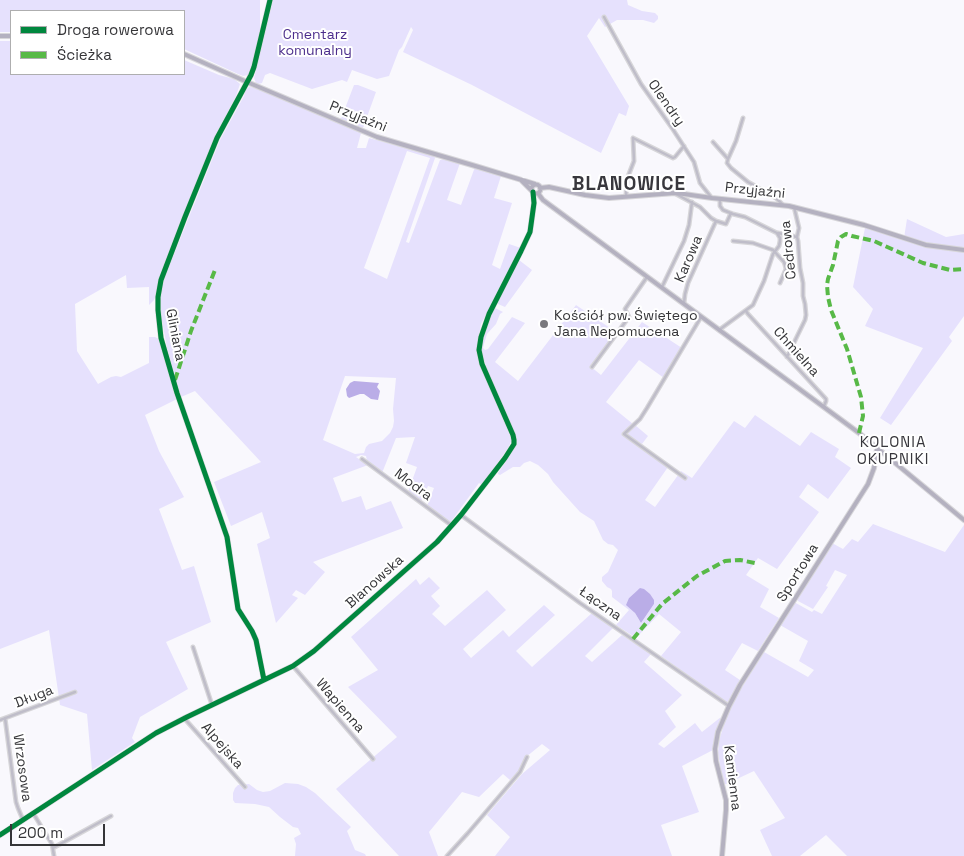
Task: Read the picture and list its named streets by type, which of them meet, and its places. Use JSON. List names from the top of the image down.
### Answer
{
  "streets": {
    "street": [
      "Olendry",
      "Przyjaźni",
      "Cedrowa",
      "Karowa",
      "Gliniana",
      "Chmielna",
      "Modra",
      "Sportowa",
      "Blanowska",
      "Łączna",
      "Długa",
      "Wapienna",
      "Alpejska",
      "Wrzosowa",
      "Kamienna"
    ]
  },
  "crossings": [
    ["Olendry", "Przyjaźni"],
    ["Przyjaźni", "Cedrowa"],
    ["Przyjaźni", "Gliniana"],
    ["Przyjaźni", "Blanowska"],
    ["Cedrowa", "Chmielna"],
    ["Gliniana", "Blanowska"],
    ["Modra", "Blanowska"],
    ["Sportowa", "Łączna"],
    ["Sportowa", "Kamienna"],
    ["Blanowska", "Łączna"],
    ["Blanowska", "Wapienna"],
    ["Blanowska", "Alpejska"],
    ["Blanowska", "Wrzosowa"],
    ["Łączna", "Kamienna"],
    ["Długa", "Wrzosowa"]
  ],
  "districts": ["BLANOWICE", "KOLONIA OKUPNIKI"],
  "parks": ["Cmentarz komunalny"],
  "places": ["Kościół pw. Świętego Jana Nepomucena"],
  "legend": ["Droga rowerowa", "Ścieżka"],
  "scale_bar": "200 m"
}
